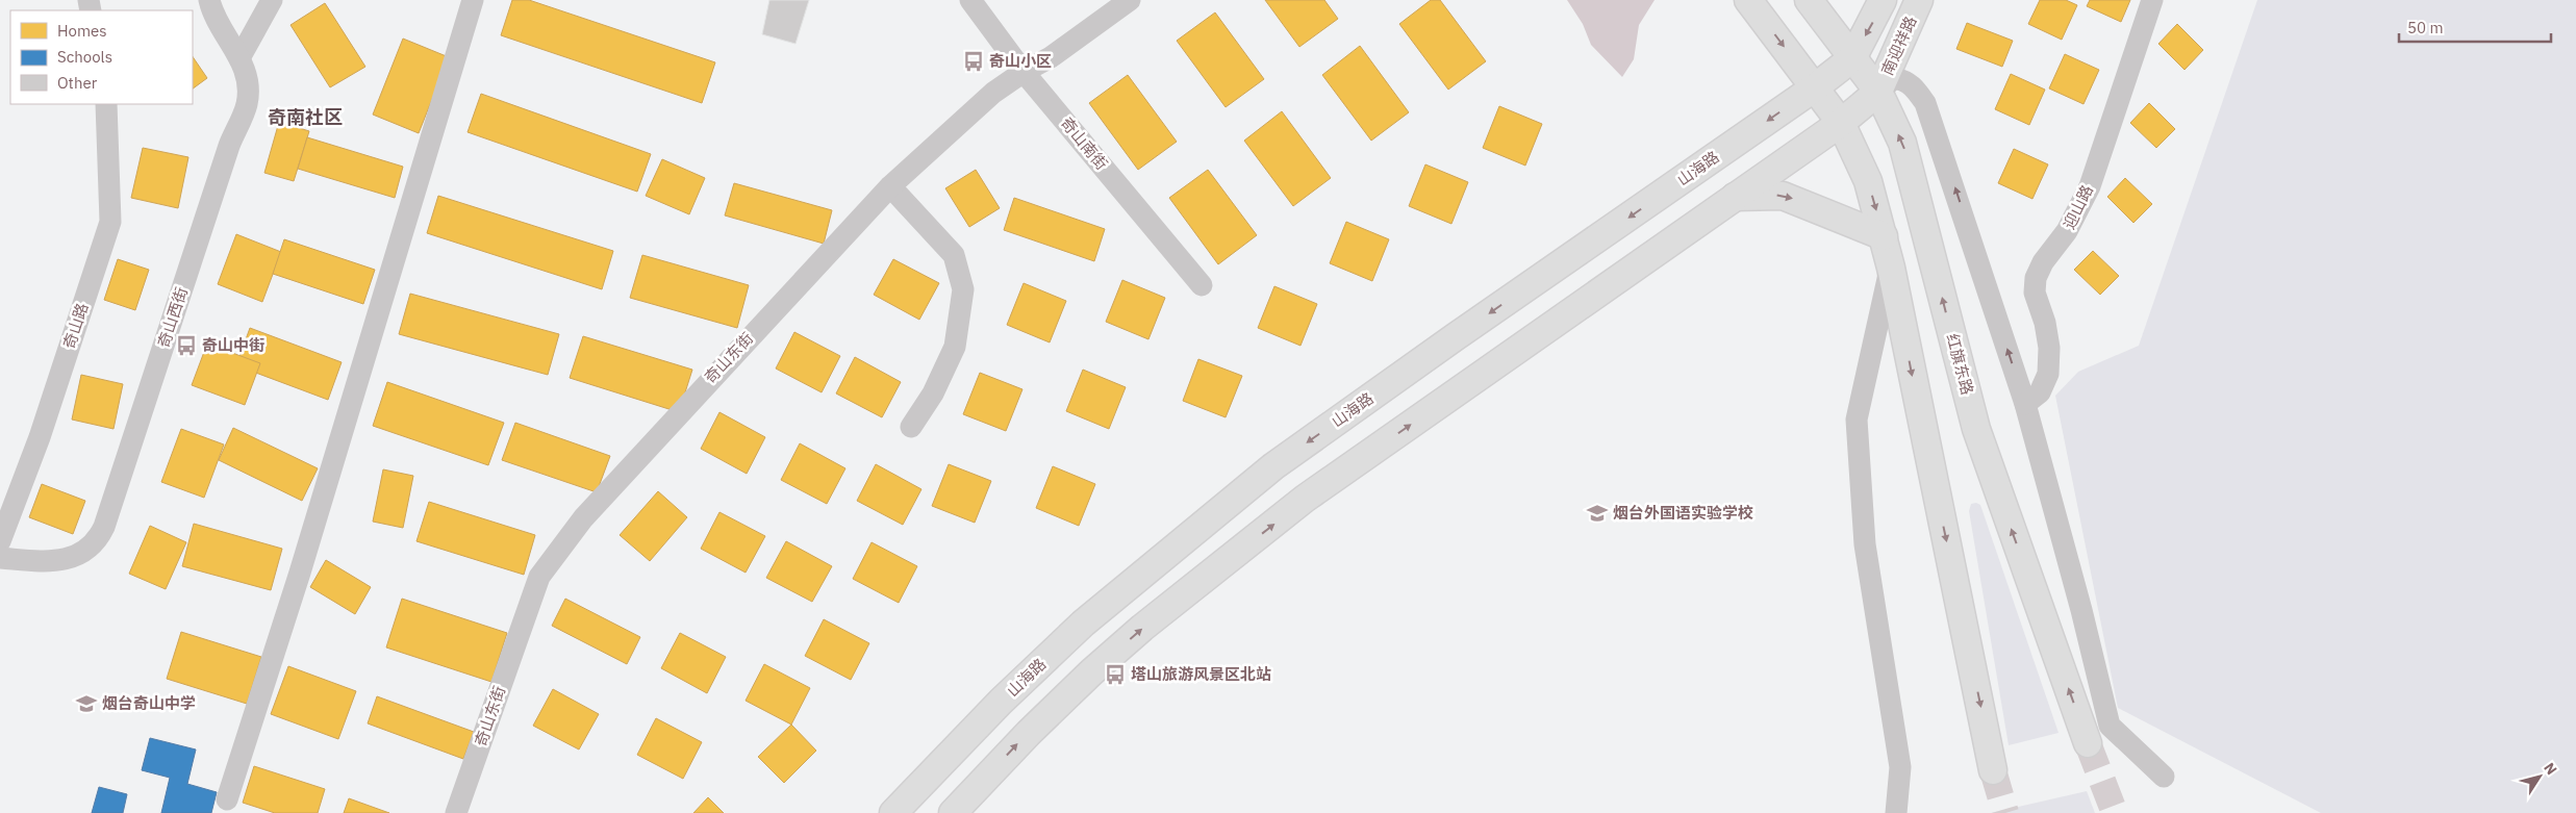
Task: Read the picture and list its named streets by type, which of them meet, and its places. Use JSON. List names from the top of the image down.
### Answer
{
  "streets": {
    "main road": ["南迎祥路", "山海路", "红旗东路"],
    "street": [
      "奇山南街",
      "迎山路",
      "奇山西街",
      "奇山路",
      "奇山东街"
    ]
  },
  "crossings": [
    ["南迎祥路", "红旗东路"],
    ["奇山南街", "奇山东街"],
    ["山海路", "红旗东路"]
  ],
  "districts": ["奇南社区"],
  "places": {
    "bus stop": ["奇山小区", "奇山中街", "塔山旅游风景区北站"],
    "school or university": ["烟台外国语实验学校", "烟台奇山中学"]
  },
  "legend": ["Homes", "Schools", "Other"],
  "scale_bar": "50 m",
  "north": "top right"
}
